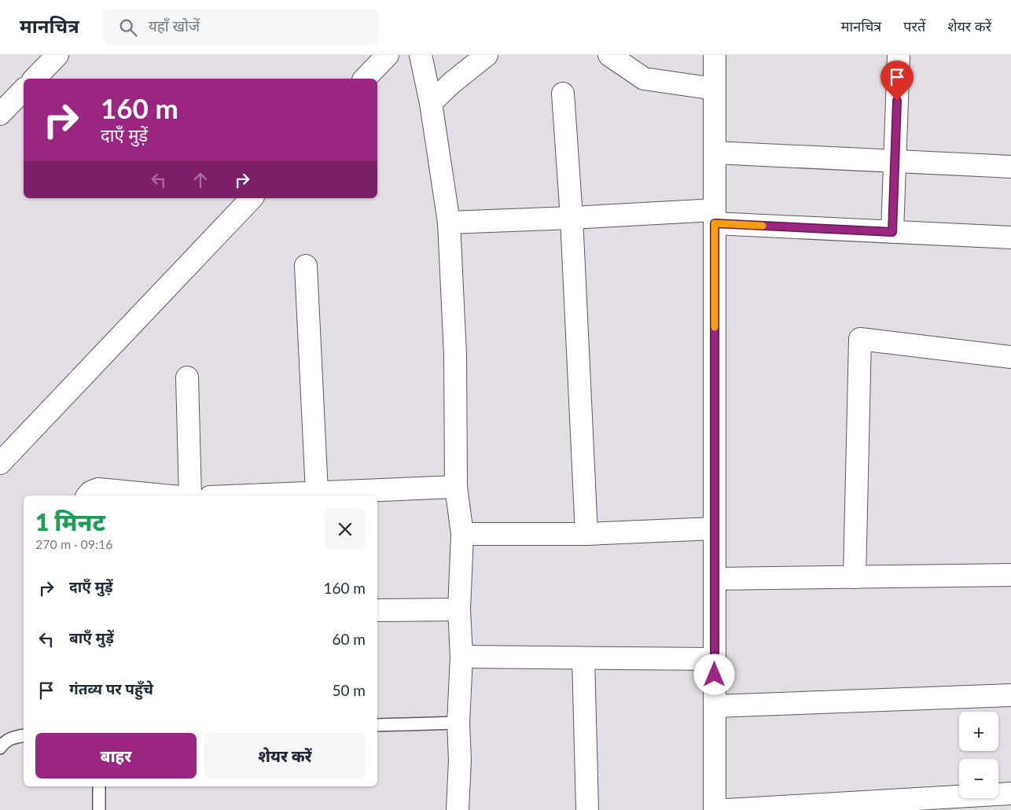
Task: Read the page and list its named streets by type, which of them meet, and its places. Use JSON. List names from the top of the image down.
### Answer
{
  "page": {
    "header": "मानचित्र",
    "search": "यहाँ खोजें",
    "nav": ["मानचित्र", "परतें", "शेयर करें"],
    "turn": ["160 m", "दाएँ मुड़ें"],
    "heading": ["1 मिनट", "270 m · 09:16"],
    "list": [
      {
        "name": "दाएँ मुड़ें",
        "value": "160 m"
      },
      {
        "name": "बाएँ मुड़ें",
        "value": "60 m"
      },
      {
        "name": "गंतव्य पर पहुँचे",
        "value": "50 m"
      }
    ],
    "map_buttons": ["+", "−"],
    "buttons": ["बाहर", "शेयर करें"]
  }
}
